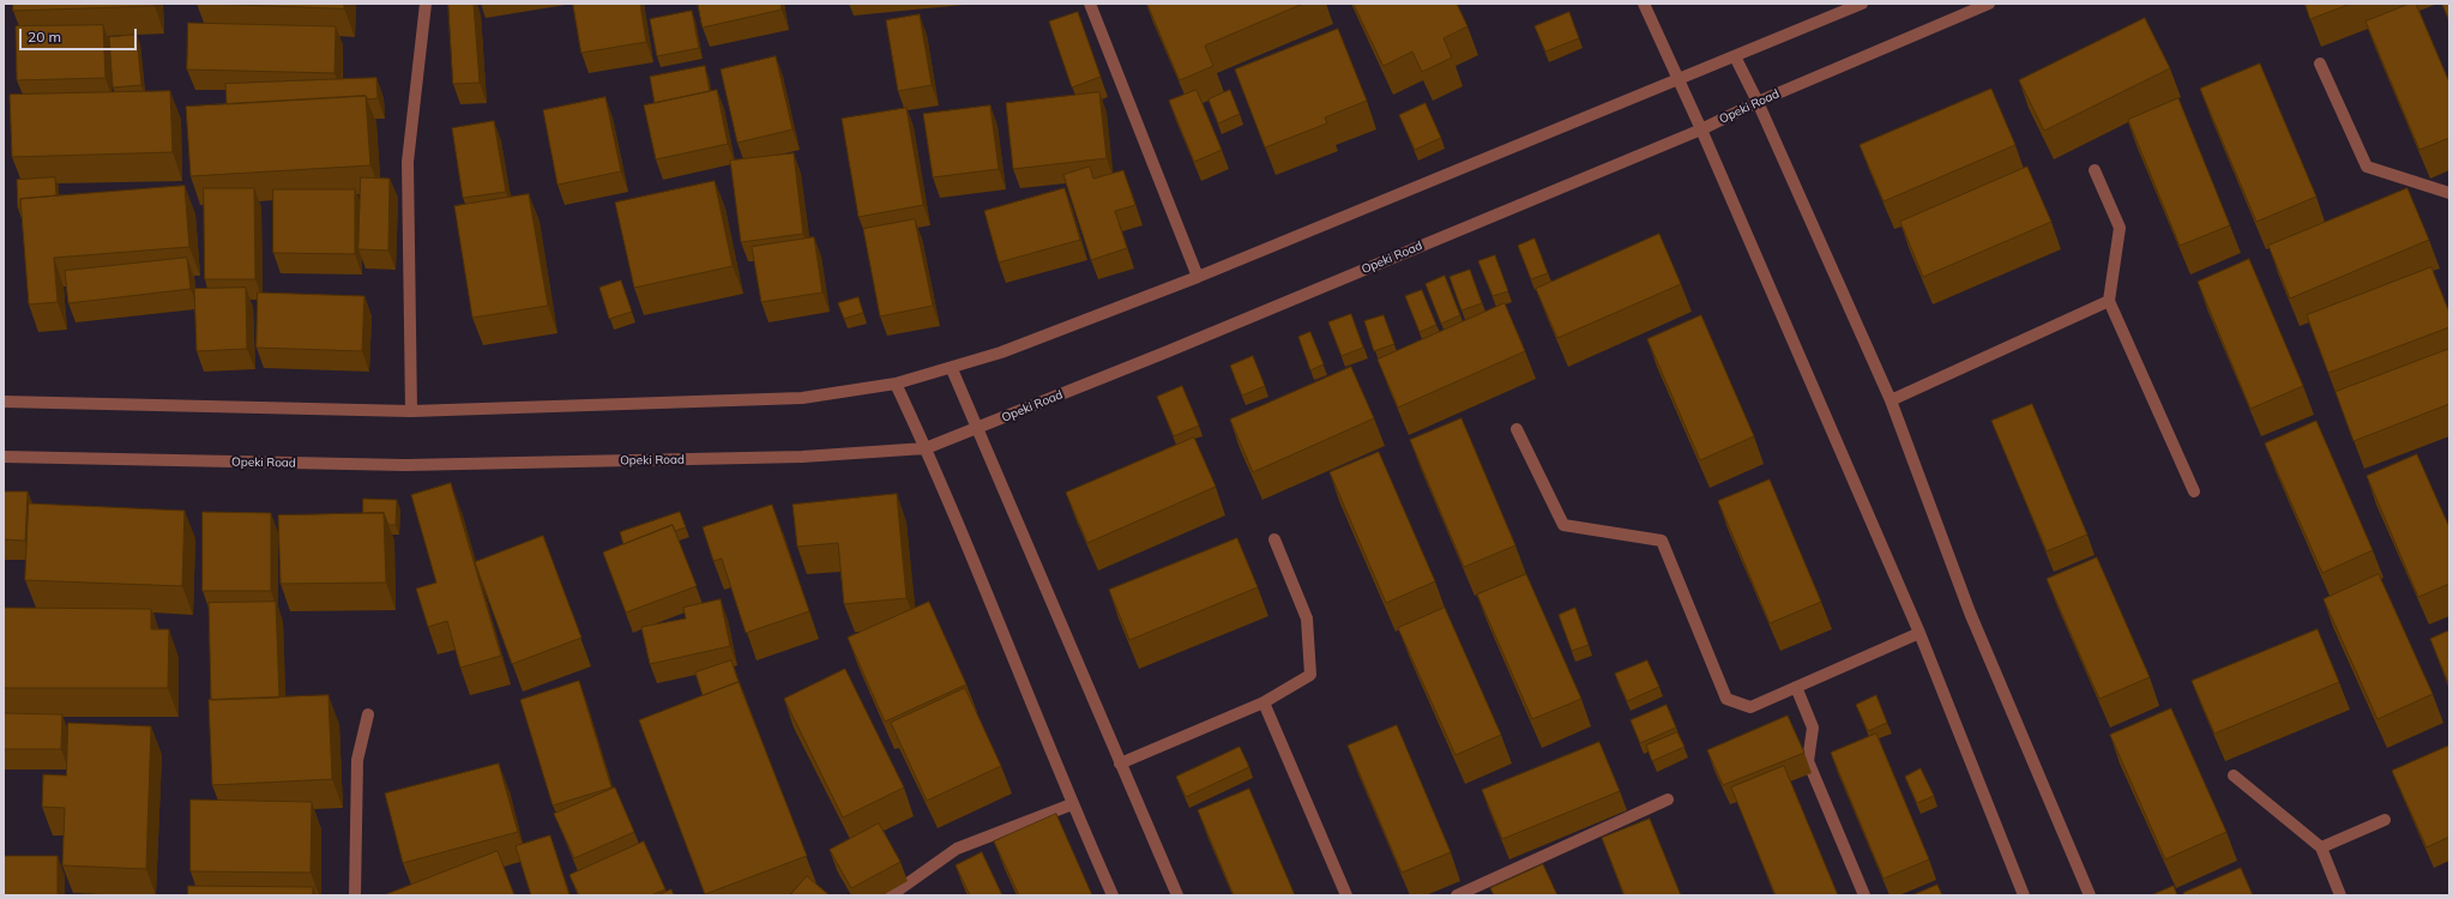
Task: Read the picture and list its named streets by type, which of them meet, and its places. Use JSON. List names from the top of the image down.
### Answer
{
  "streets": {
    "street": ["Opeki Road"]
  },
  "scale_bar": "20 m"
}
